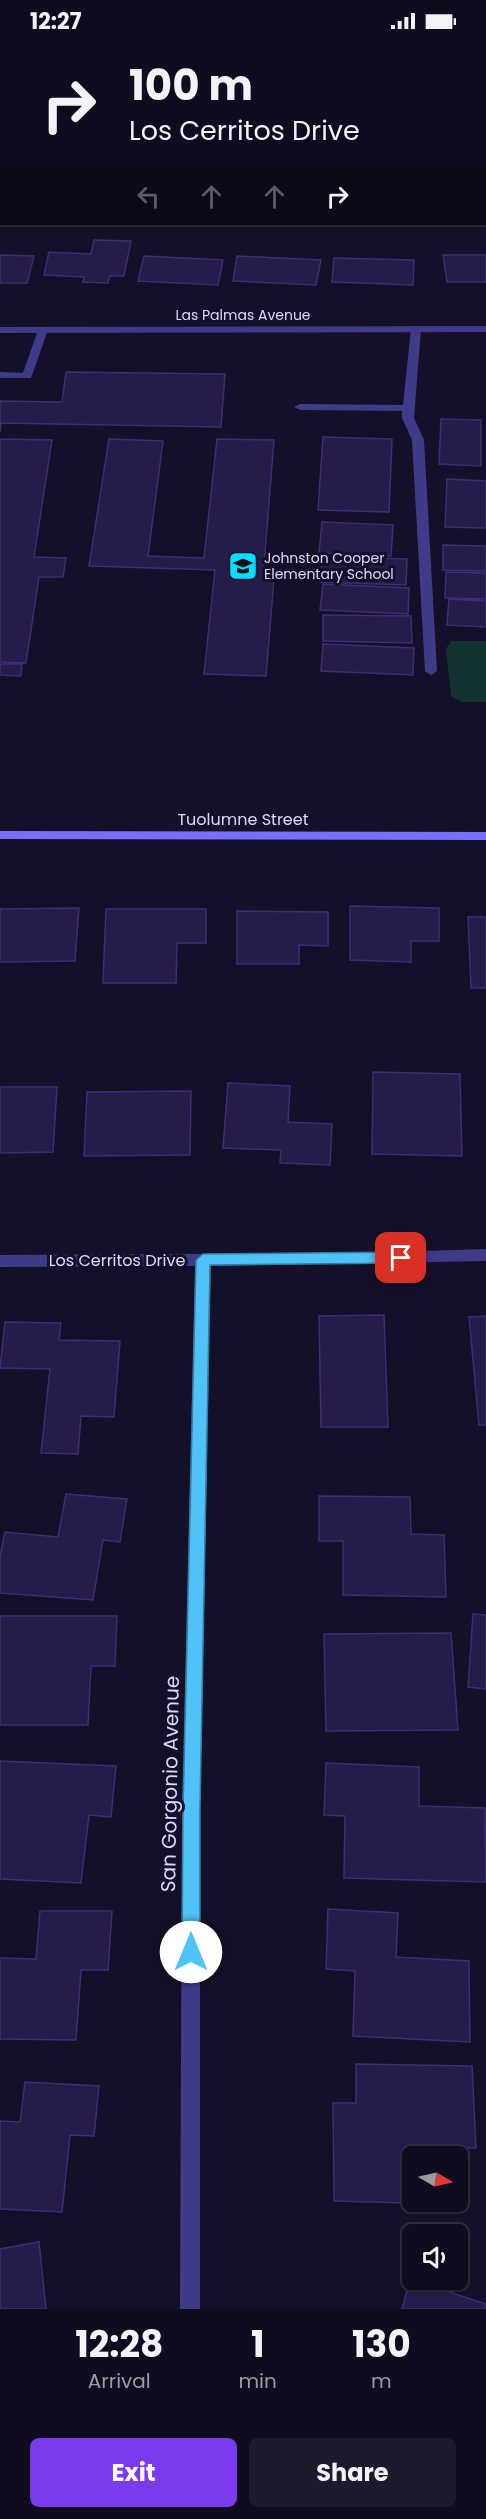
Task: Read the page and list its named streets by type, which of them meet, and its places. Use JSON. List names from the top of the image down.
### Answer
{
  "streets": {
    "main road": ["Tuolumne Street"],
    "street": ["Las Palmas Avenue", "Los Cerritos Drive", "San Gorgonio Avenue"]
  },
  "crossings": [
    ["Los Cerritos Drive", "San Gorgonio Avenue"]
  ],
  "places": {
    "school or university": ["Johnston Cooper Elementary School"]
  },
  "north": "right",
  "page": {
    "status": "12:27",
    "turn": ["100 m", "Los Cerritos Drive"],
    "eta": [
      "12:28",
      "Arrival",
      "1",
      "min",
      "130",
      "m"
    ],
    "buttons": ["Exit", "Share"]
  }
}
